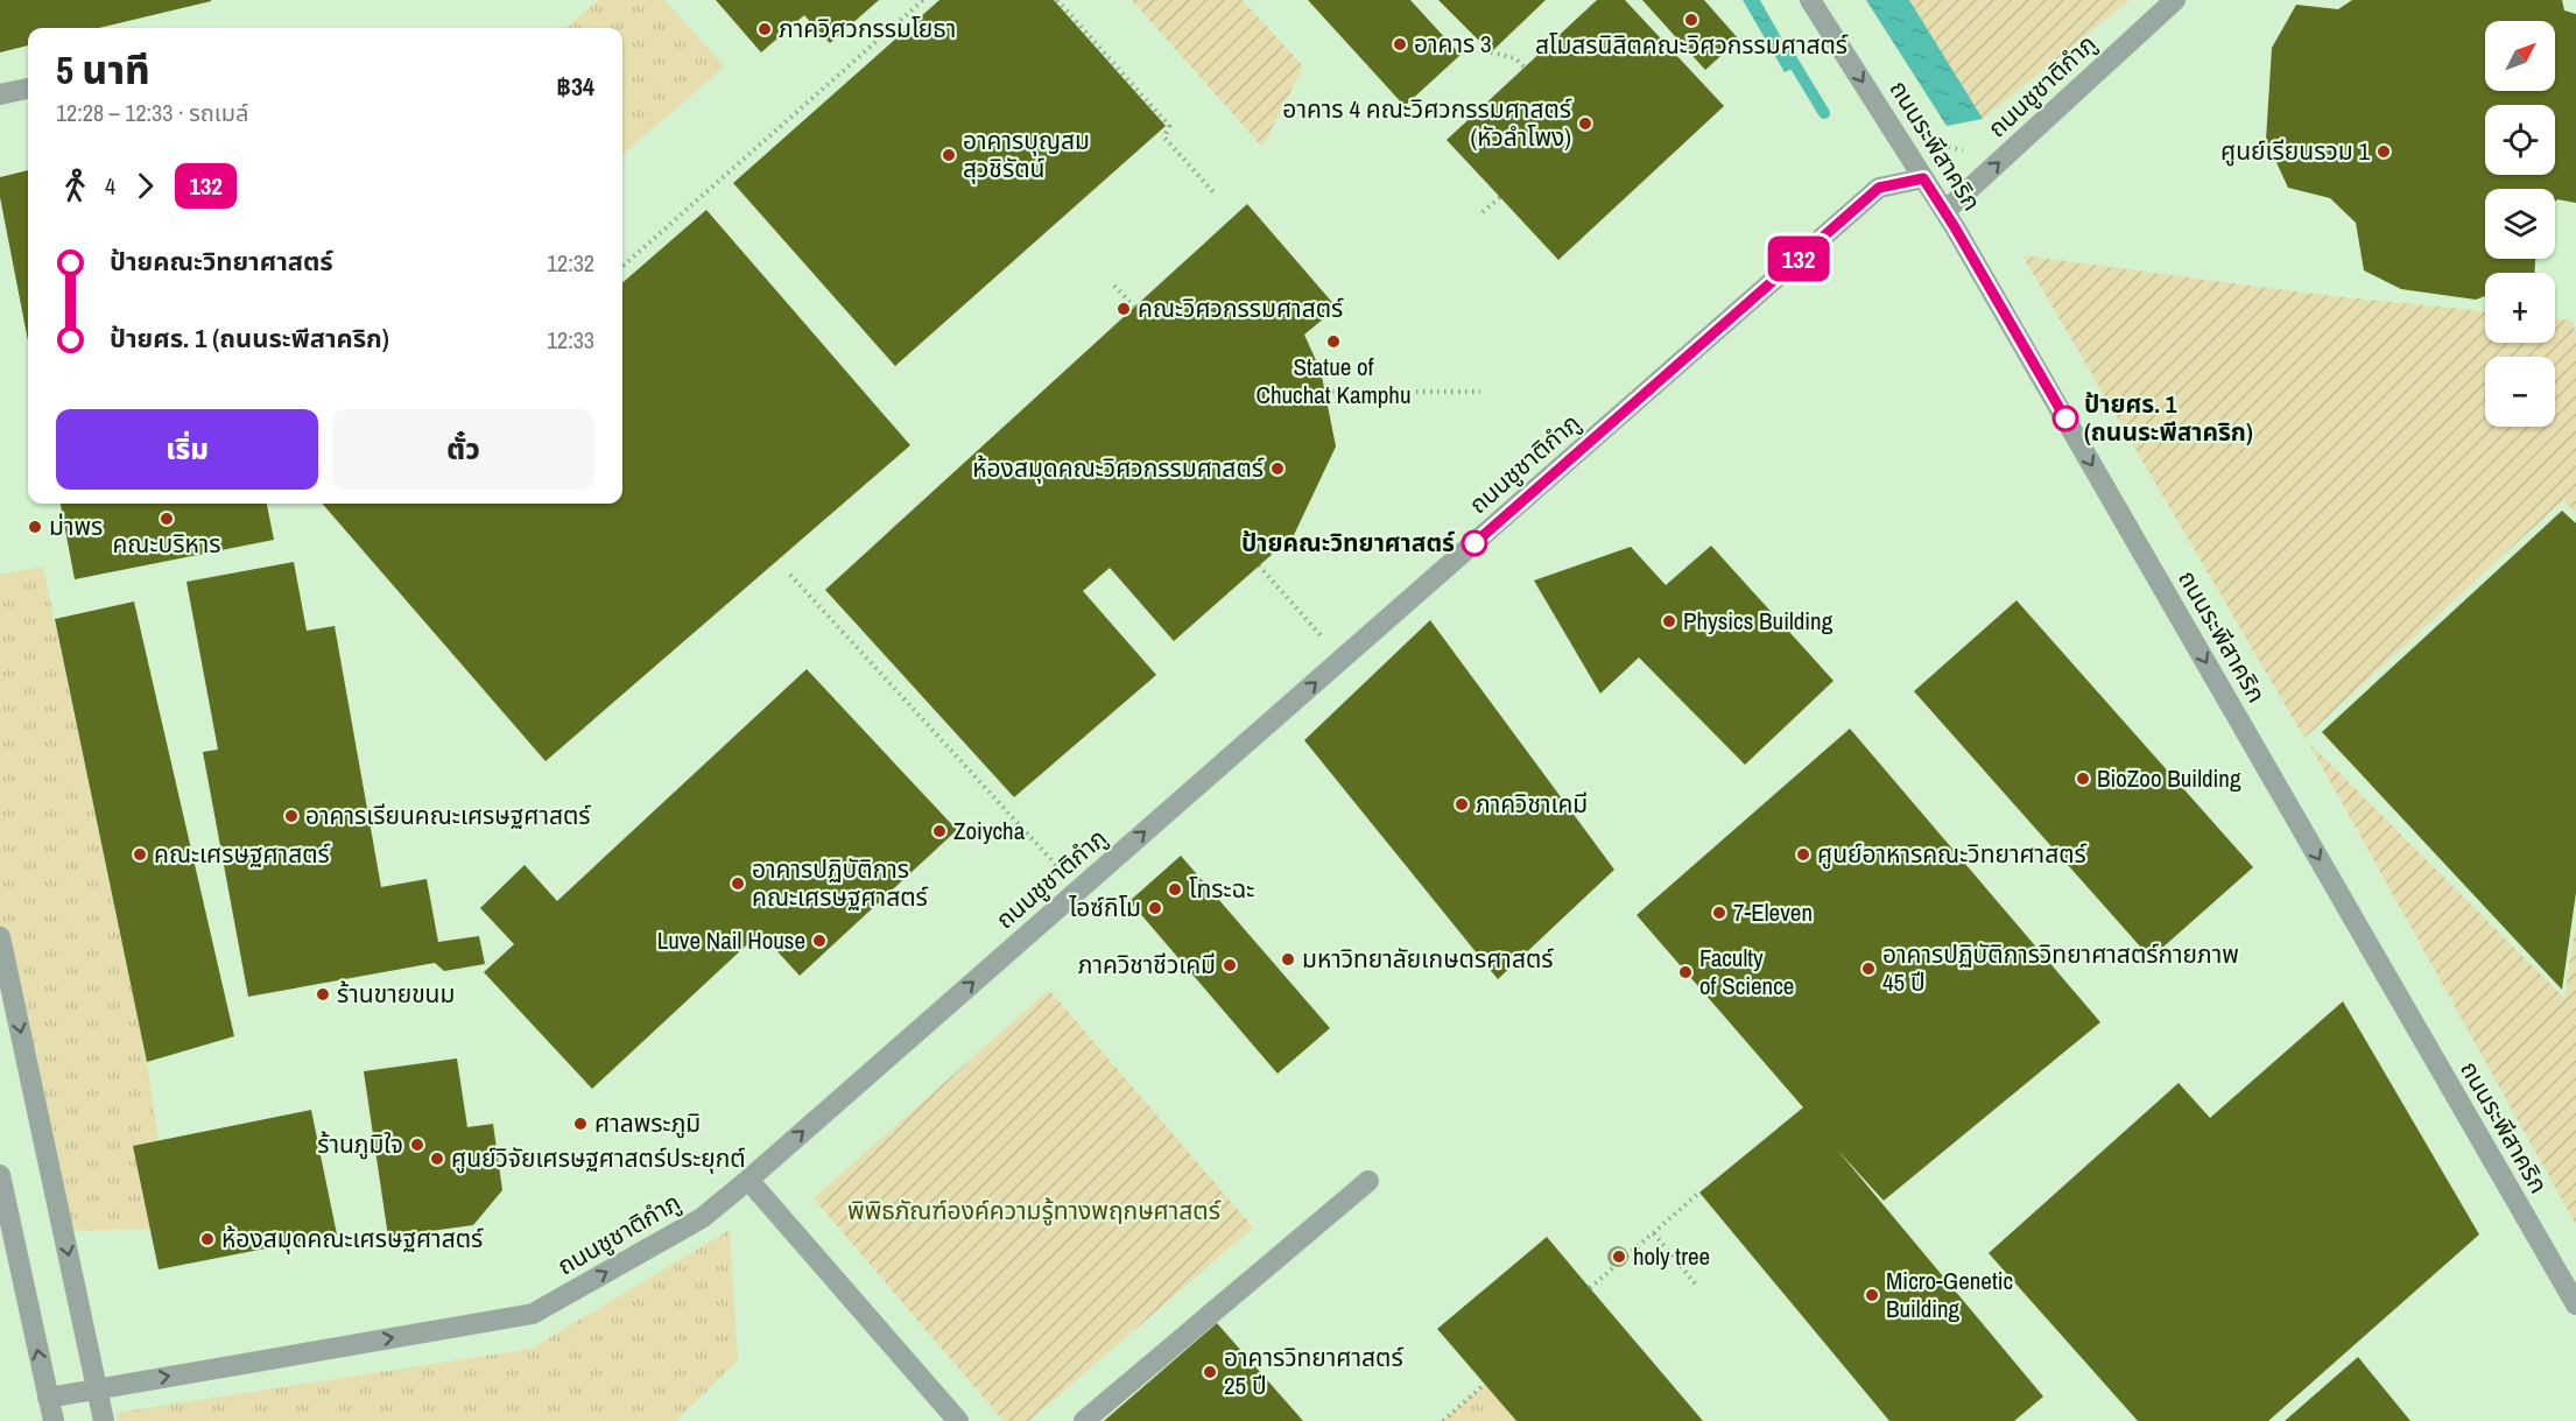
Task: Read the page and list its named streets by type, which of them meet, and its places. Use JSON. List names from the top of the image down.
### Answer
{
  "streets": {
    "street": ["ถนนชูชาติกำภู", "ถนนระพีสาคริก"]
  },
  "crossings": [
    ["ถนนชูชาติกำภู", "ถนนระพีสาคริก"]
  ],
  "one_way": ["ถนนชูชาติกำภู", "ถนนระพีสาคริก"],
  "parks": ["พิพิธภัณฑ์องค์ความรู้ทางพฤกษศาสตร์"],
  "places": [
    "สโมสรนิสิตคณะวิศวกรรมศาสตร์",
    "ภาควิศวกรรมโยธา",
    "อาคาร 3",
    "อาคาร 4 คณะวิศวกรรมศาสตร์ (หัวลำโพง)",
    "ศูนย์เรียนรวม 1",
    "อาคารบุญสม สุวชิรัตน์",
    "คณะวิศวกรรมศาสตร์",
    "Statue of Chuchat Kamphu",
    "ป้ายศร. 1 (ถนนระพีสาคริก)",
    "ห้องสมุดคณะวิศวกรรมศาสตร์",
    "คณะบริหาร",
    "ม่าพร",
    "ป้ายคณะวิทยาศาสตร์",
    "Physics Building",
    "BioZoo Building",
    "ภาควิชาเคมี",
    "อาคารเรียนคณะเศรษฐศาสตร์",
    "Zoiycha",
    "คณะเศรษฐศาสตร์",
    "ศูนย์อาหารคณะวิทยาศาสตร์",
    "อาคารปฏิบัติการ คณะเศรษฐศาสตร์",
    "โทระฉะ",
    "ไอซ์กิโม",
    "7-Eleven",
    "Luve Nail House",
    "มหาวิทยาลัยเกษตรศาสตร์",
    "ภาควิชาชีวเคมี",
    "อาคารปฏิบัติการวิทยาศาสตร์กายภาพ 45 ปี",
    "Faculty of Science",
    "ร้านขายขนม",
    "ศาลพระภูมิ",
    "ร้านภูมิใจ",
    "ศูนย์วิจัยเศรษฐศาสตร์ประยุกต์",
    "ห้องสมุดคณะเศรษฐศาสตร์",
    "holy tree",
    "Micro-Genetic Building",
    "อาคารวิทยาศาสตร์ 25 ปี"
  ],
  "lines": ["bus line 132"],
  "north": "top right",
  "page": {
    "on_map": "132",
    "map_buttons": ["+", "−"],
    "heading": ["5 นาที", "12:28 – 12:33 · รถเมล์", "฿34"],
    "legs": ["4", "132"],
    "list": [
      {
        "name": "ป้ายคณะวิทยาศาสตร์",
        "value": "12:32"
      },
      {
        "name": "ป้ายศร. 1 (ถนนระพีสาคริก)",
        "value": "12:33"
      }
    ],
    "buttons": ["เริ่ม", "ตั๋ว"]
  }
}
